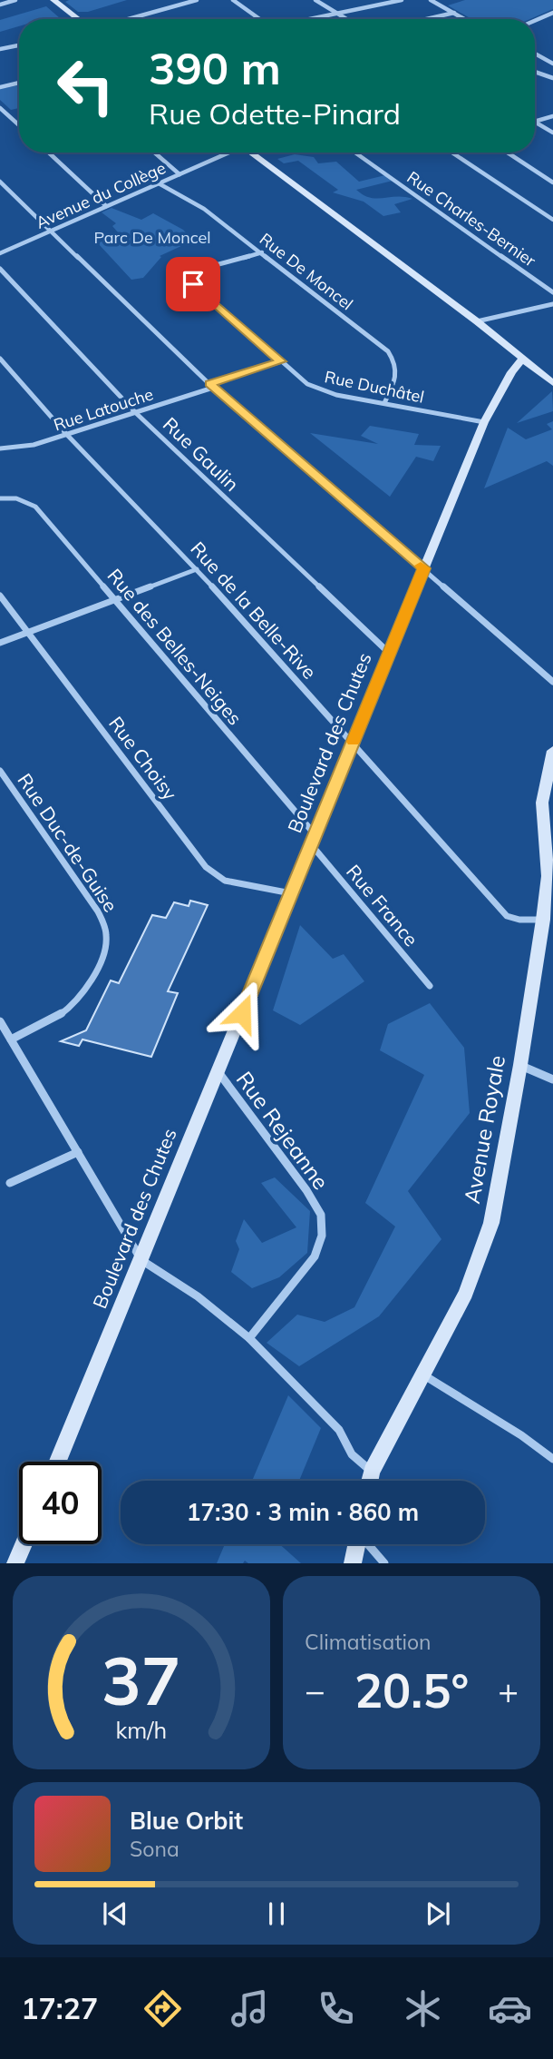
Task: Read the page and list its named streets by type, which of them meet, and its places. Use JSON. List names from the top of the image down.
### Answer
{
  "streets": {
    "street": [
      "Avenue du Collège",
      "Rue Charles-Bernier",
      "Rue De Moncel",
      "Rue Duchâtel",
      "Rue Latouche",
      "Rue Gaulin",
      "Rue de la Belle-Rive",
      "Rue des Belles-Neiges",
      "Boulevard des Chutes",
      "Rue Choisy",
      "Rue Duc-de-Guise",
      "Rue France",
      "Avenue Royale",
      "Rue Rejeanne"
    ]
  },
  "crossings": [
    ["Avenue du Collège", "Rue De Moncel"],
    ["Rue De Moncel", "Rue Duchâtel"],
    ["Rue Duchâtel", "Rue Latouche"],
    ["Rue Duchâtel", "Boulevard des Chutes"],
    ["Rue Latouche", "Rue Gaulin"],
    ["Rue Latouche", "Rue de la Belle-Rive"],
    ["Rue Gaulin", "Boulevard des Chutes"],
    ["Rue de la Belle-Rive", "Boulevard des Chutes"],
    ["Rue de la Belle-Rive", "Avenue Royale"],
    ["Rue des Belles-Neiges", "Boulevard des Chutes"],
    ["Rue des Belles-Neiges", "Rue France"],
    ["Boulevard des Chutes", "Rue Choisy"],
    ["Boulevard des Chutes", "Rue France"],
    ["Boulevard des Chutes", "Rue Rejeanne"]
  ],
  "parks": ["Parc De Moncel"],
  "page": {
    "turn": ["390 m", "Rue Odette-Pinard"],
    "limit": "40",
    "trip": "17:30 · 3 min · 860 m",
    "tile": "Climatisation",
    "heat": ["−", "20.5°", "+"],
    "song": ["Blue Orbit", "Sona"],
    "tabs": "17:27",
    "gauge": ["37", "km/h"]
  }
}
